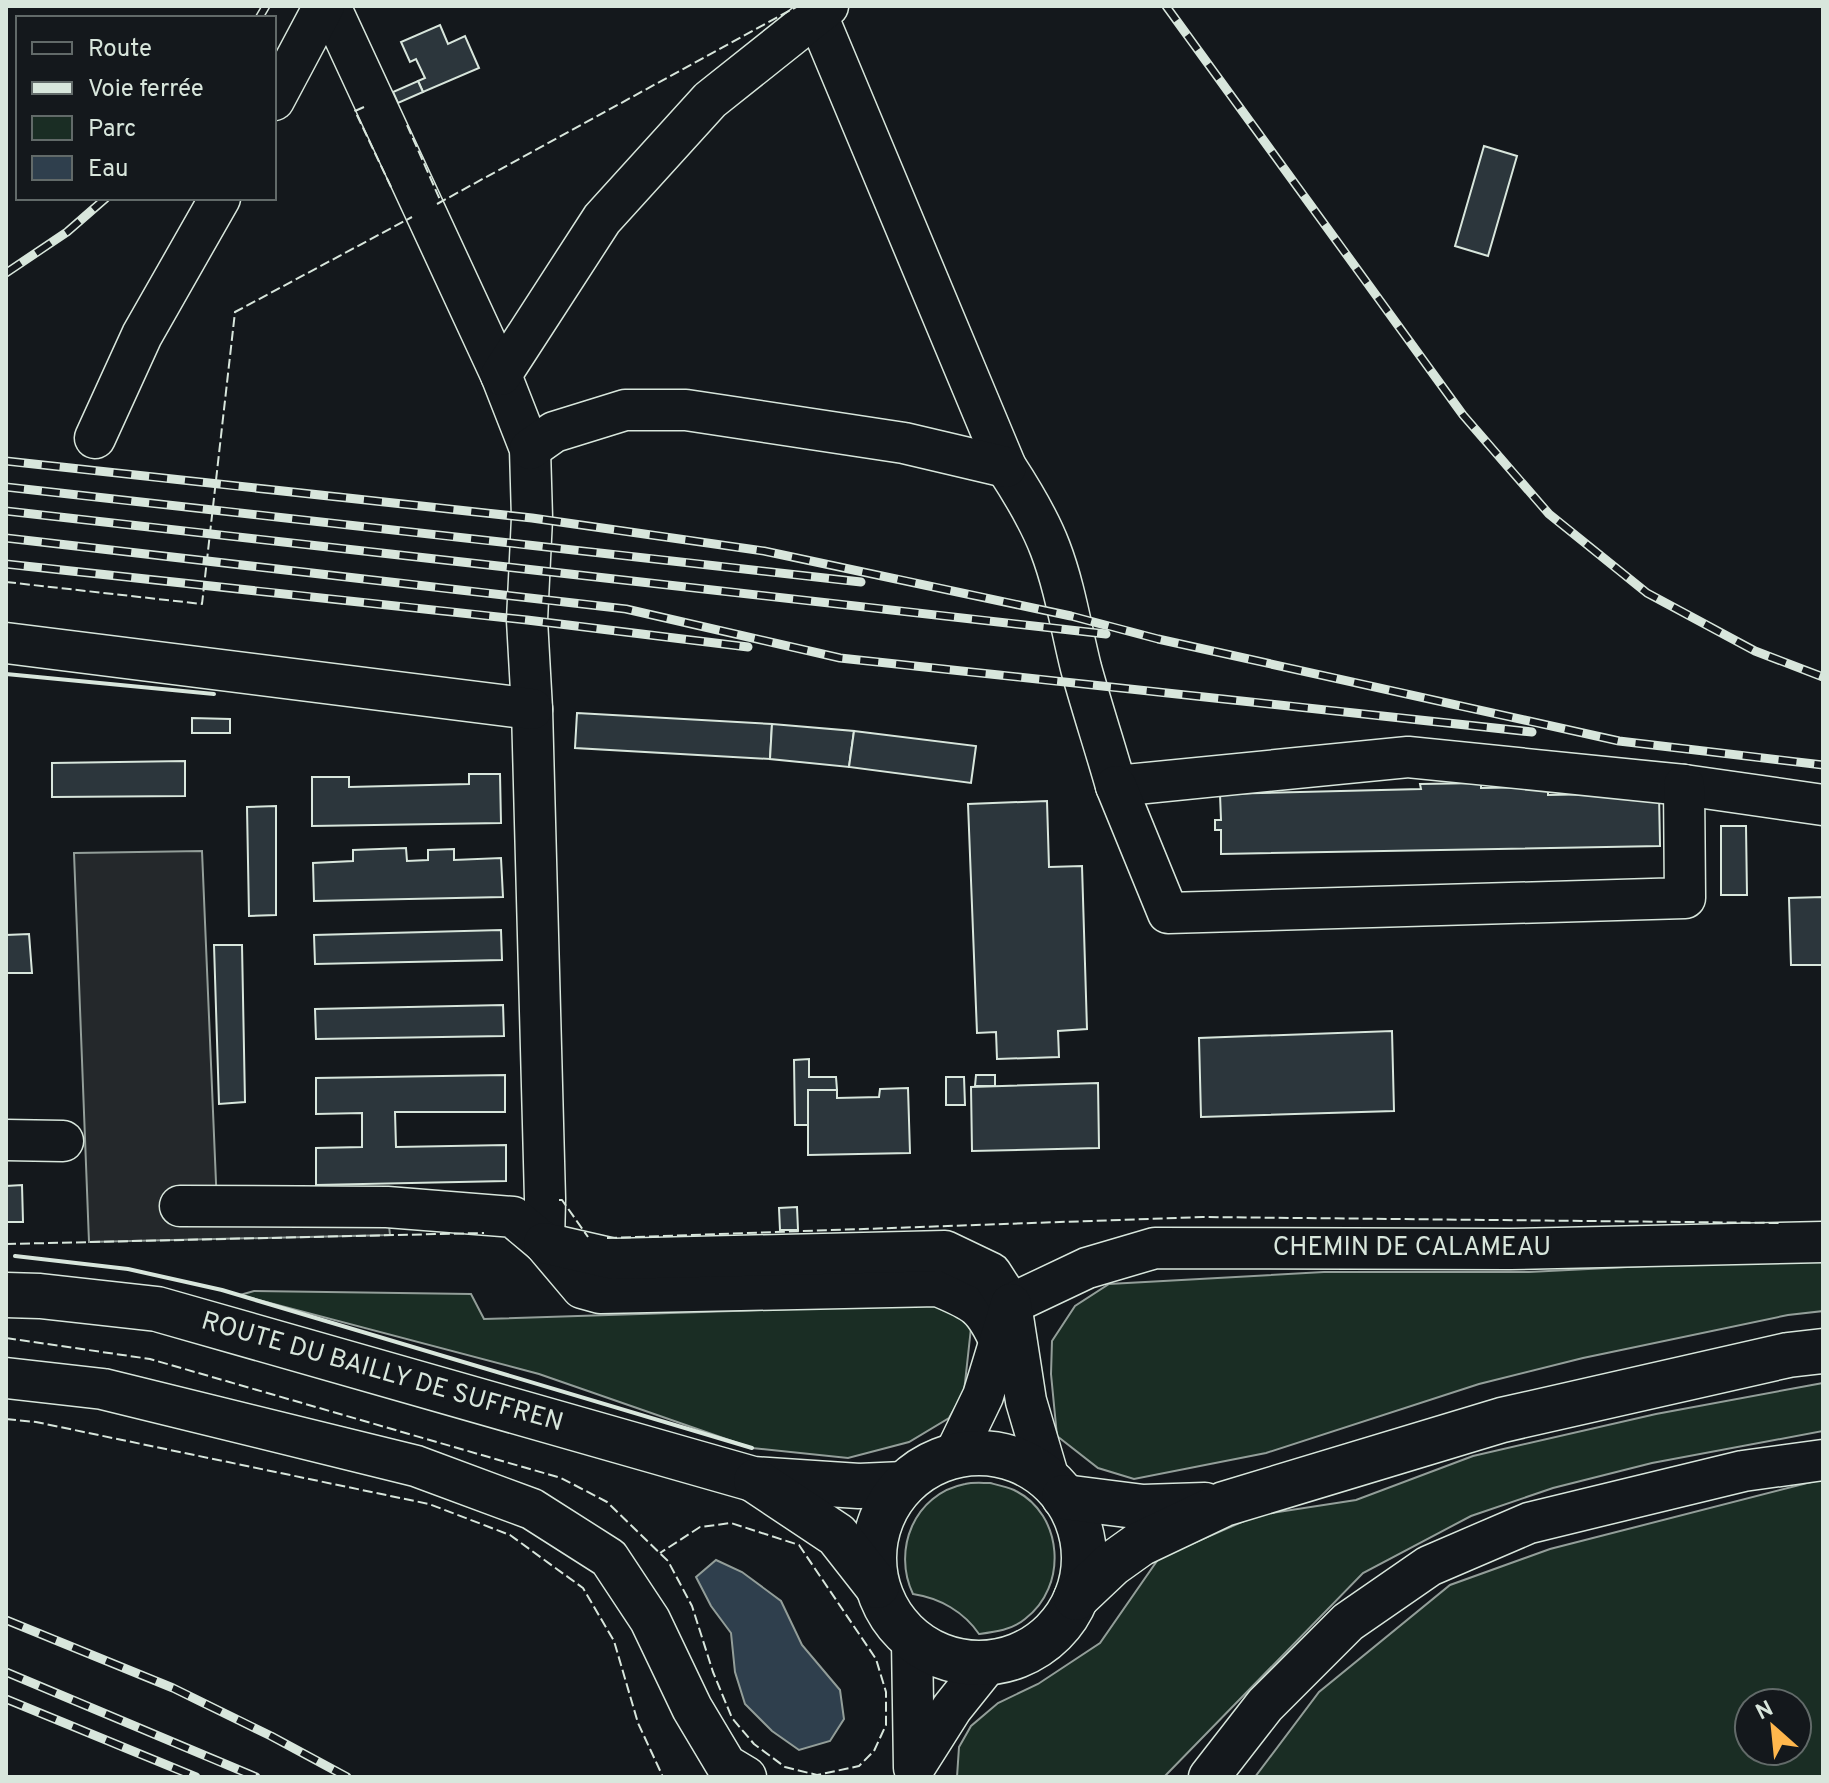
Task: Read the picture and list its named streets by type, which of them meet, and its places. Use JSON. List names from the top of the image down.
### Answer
{
  "streets": {
    "main road": ["ROUTE DU BAILLY DE SUFFREN"],
    "street": ["CHEMIN DE CALAMEAU"]
  },
  "legend": [
    "Route",
    "Voie ferrée",
    "Parc",
    "Eau"
  ],
  "north": "top left"
}
